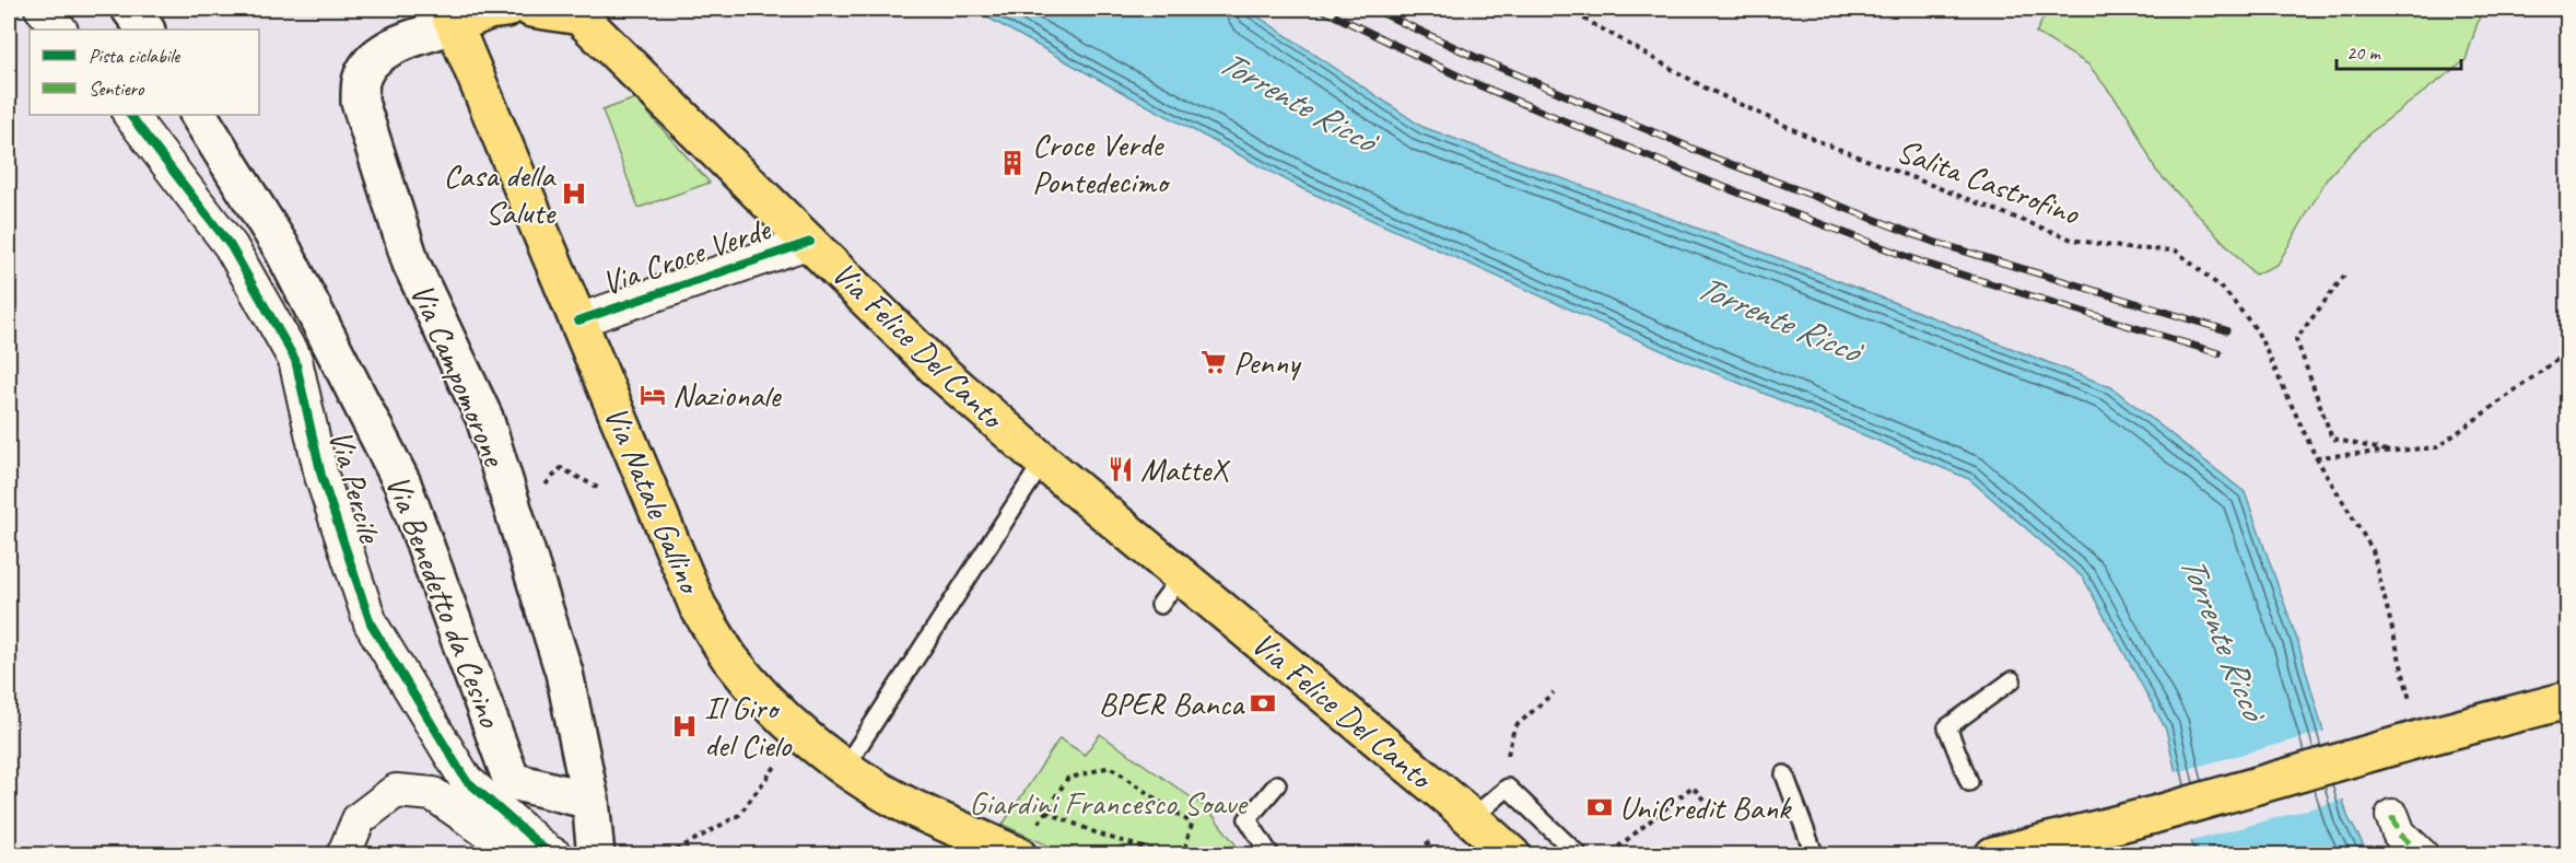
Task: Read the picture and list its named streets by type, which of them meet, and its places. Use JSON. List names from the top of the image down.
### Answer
{
  "streets": {
    "main road": [
      "Via Felice Del Canto",
      "Via Campomorone",
      "Via Natale Gallino",
      "Via Benedetto da Cesino"
    ],
    "street": ["Via Croce Verde", "Via Percile"],
    "path": ["Salita Castrofino"]
  },
  "crossings": [
    ["Via Croce Verde", "Via Felice Del Canto"],
    ["Via Croce Verde", "Via Natale Gallino"],
    ["Via Campomorone", "Via Natale Gallino"],
    ["Via Campomorone", "Via Benedetto da Cesino"]
  ],
  "water": ["Torrente Riccò"],
  "parks": ["Giardini Francesco Soave"],
  "places": {
    "building": ["Croce Verde Pontedecimo"],
    "hospital": ["Casa della Salute", "Il Giro del Cielo"],
    "supermarket": ["Penny"],
    "hotel": ["Nazionale"],
    "restaurant": ["MatteX"],
    "bank": ["BPER Banca", "UniCredit Bank"]
  },
  "legend": ["Pista ciclabile", "Sentiero"],
  "scale_bar": "20 m"
}
